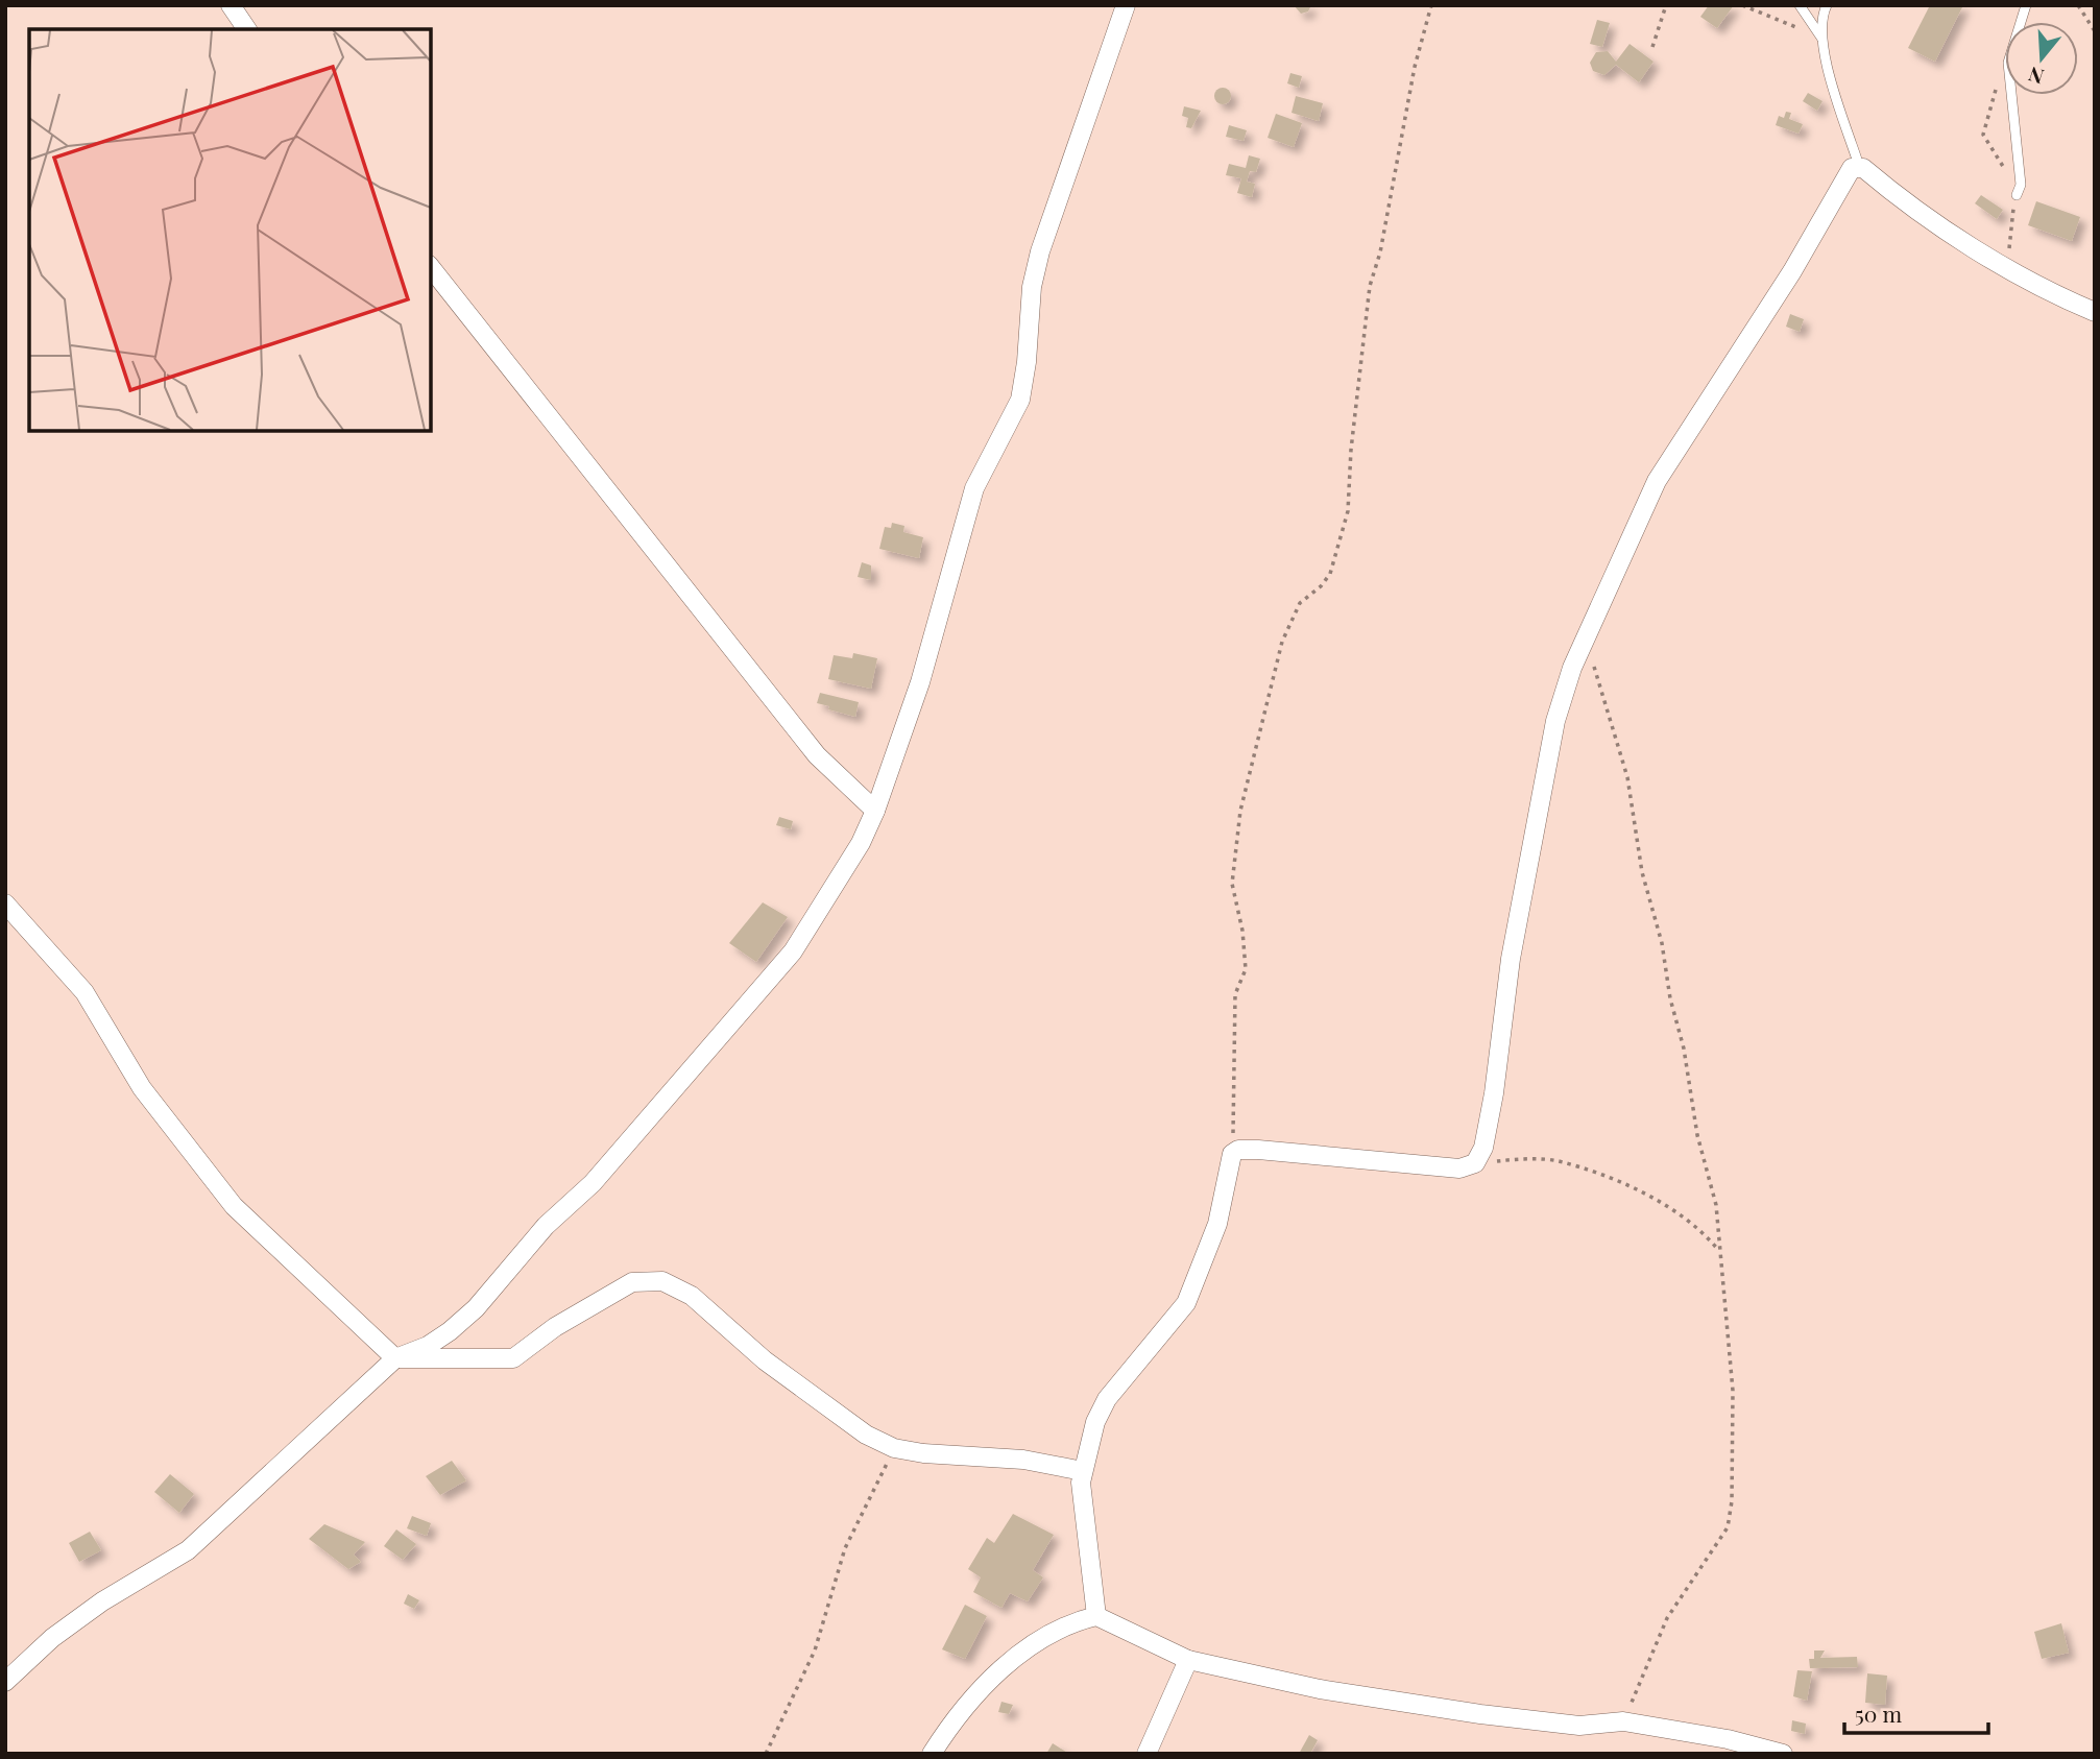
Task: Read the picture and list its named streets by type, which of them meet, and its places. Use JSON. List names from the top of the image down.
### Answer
{
  "scale_bar": "50 m",
  "north": "bottom"
}
